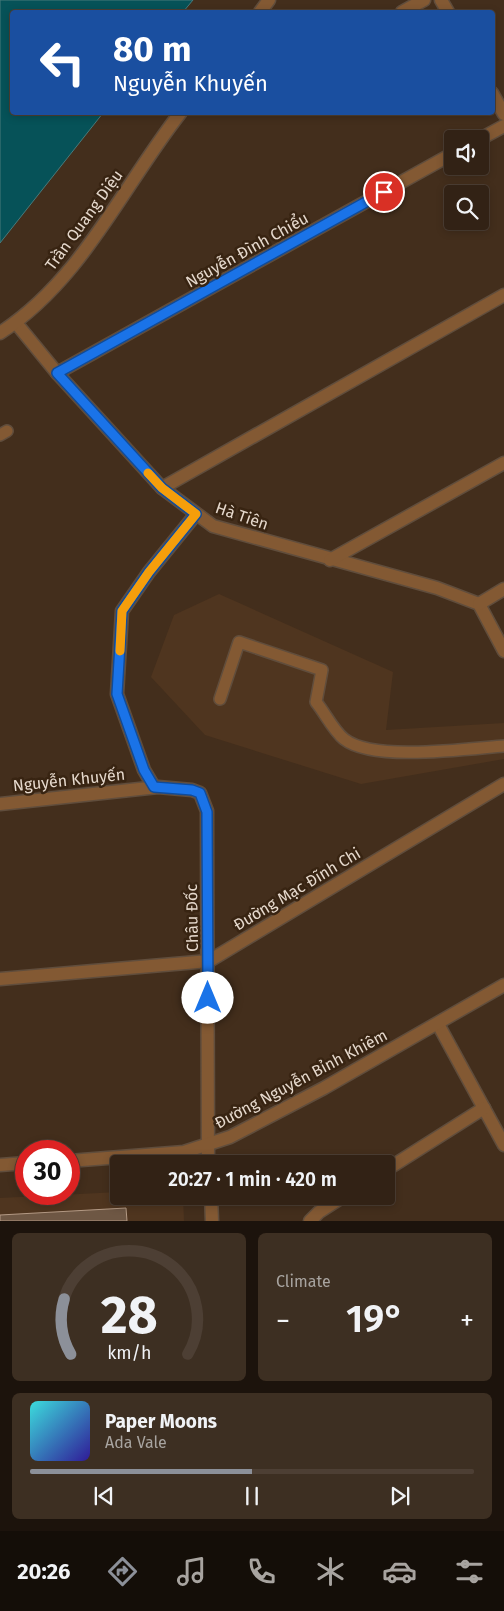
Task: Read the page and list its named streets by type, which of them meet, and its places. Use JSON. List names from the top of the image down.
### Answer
{
  "streets": {
    "street": [
      "Trần Quang Diệu",
      "Nguyễn Đình Chiểu",
      "Hà Tiên",
      "Nguyễn Khuyến",
      "Đường Mạc Đĩnh Chi",
      "Châu Đốc",
      "Đường Nguyễn Bỉnh Khiêm"
    ]
  },
  "crossings": [
    ["Trần Quang Diệu", "Hà Tiên"],
    ["Nguyễn Đình Chiểu", "Hà Tiên"],
    ["Nguyễn Khuyến", "Châu Đốc"],
    ["Đường Mạc Đĩnh Chi", "Châu Đốc"],
    ["Châu Đốc", "Đường Nguyễn Bỉnh Khiêm"]
  ],
  "page": {
    "turn": ["80 m", "Nguyễn Khuyến"],
    "limit": "30",
    "trip": "20:27 · 1 min · 420 m",
    "tile": "Climate",
    "heat": ["−", "19°", "+"],
    "song": ["Paper Moons", "Ada Vale"],
    "tabs": "20:26",
    "gauge": ["28", "km/h"]
  }
}
